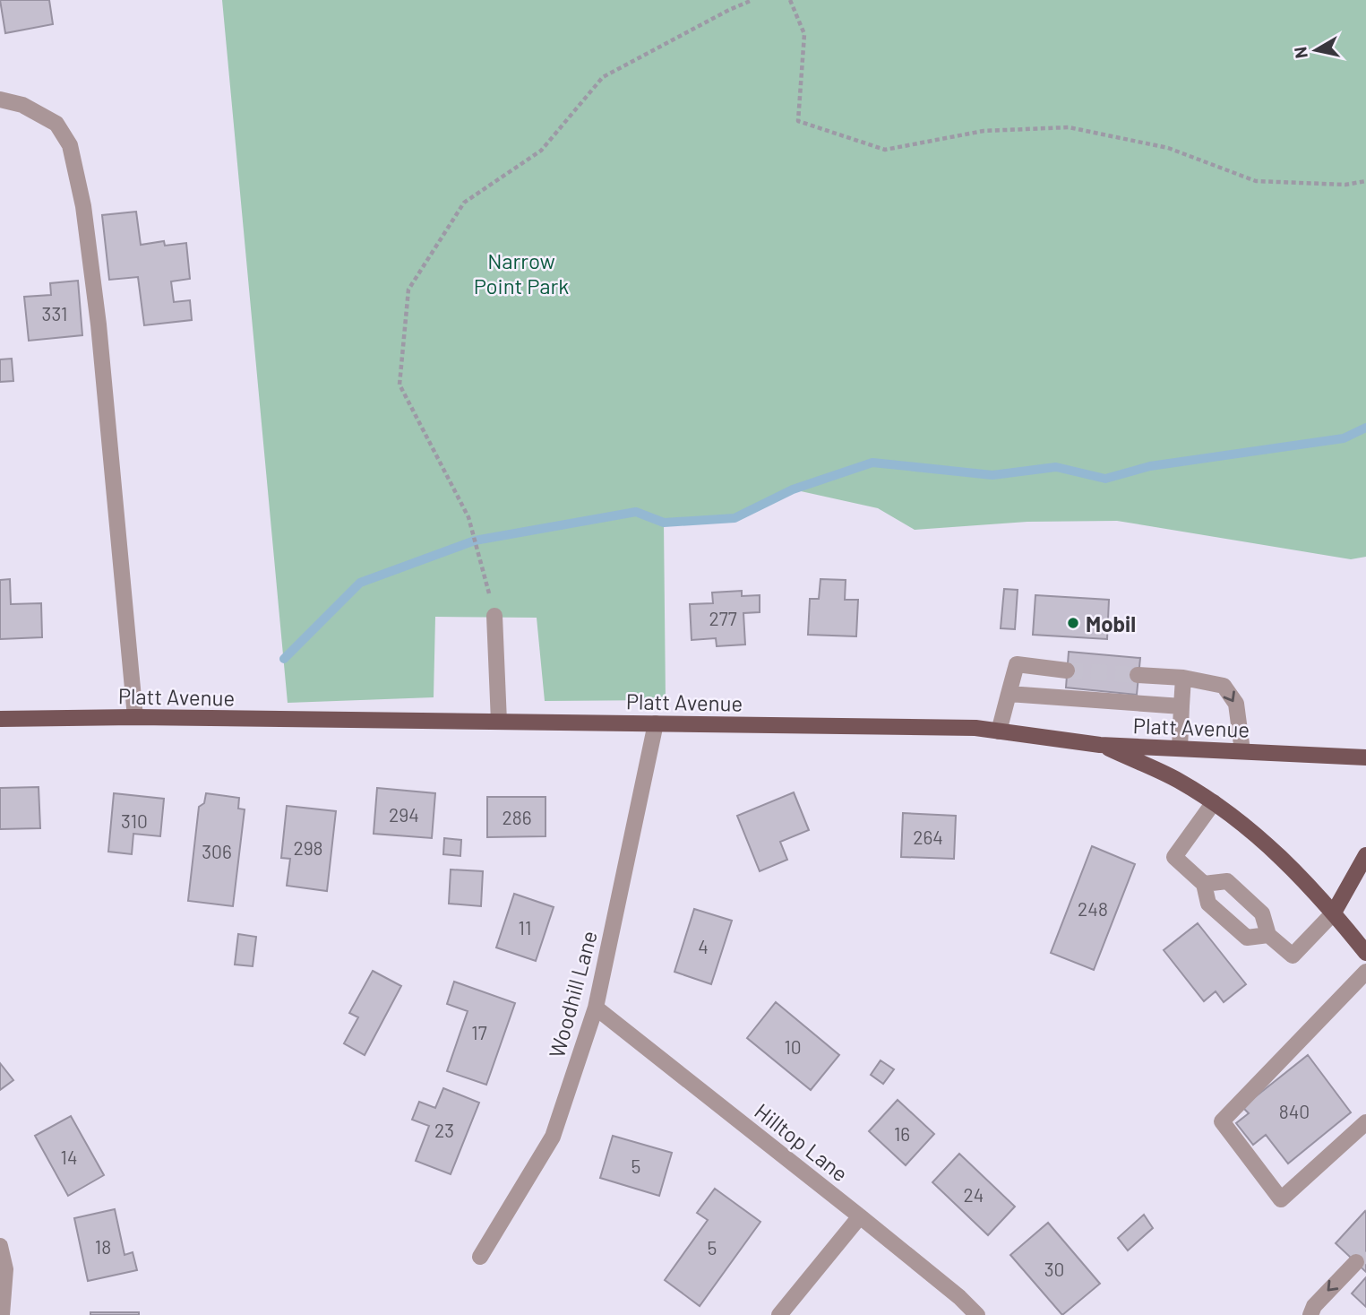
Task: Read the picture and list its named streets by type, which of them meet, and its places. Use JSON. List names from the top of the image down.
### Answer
{
  "streets": {
    "main road": ["Platt Avenue"],
    "street": ["Woodhill Lane", "Hilltop Lane"]
  },
  "crossings": [
    ["Platt Avenue", "Woodhill Lane"],
    ["Woodhill Lane", "Hilltop Lane"]
  ],
  "parks": ["Narrow Point Park"],
  "places": ["Mobil"],
  "house_numbers": [
    "331",
    "277",
    "294",
    "286",
    "310",
    "264",
    "298",
    "306",
    "248",
    "11",
    "4",
    "17",
    "10",
    "840",
    "23",
    "16",
    "14",
    "5",
    "24",
    "18",
    "5",
    "30"
  ],
  "north": "left"
}
